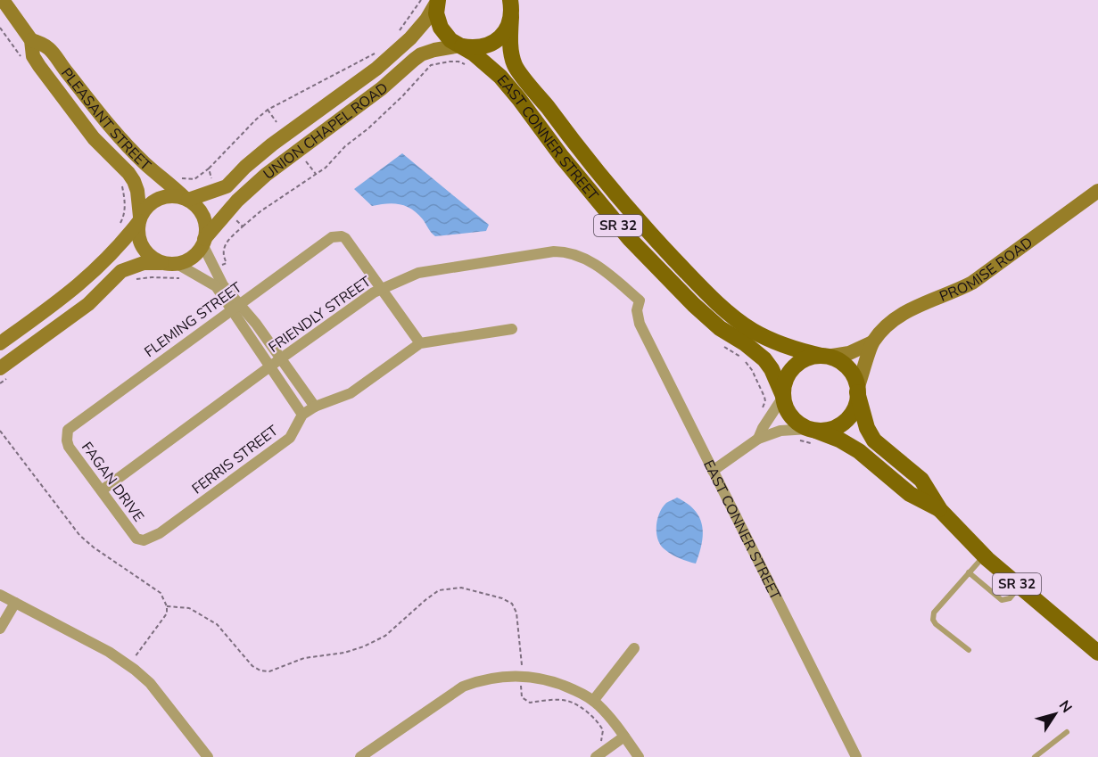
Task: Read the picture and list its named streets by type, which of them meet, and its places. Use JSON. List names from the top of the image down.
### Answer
{
  "streets": {
    "main road": [
      "PLEASANT STREET",
      "UNION CHAPEL ROAD",
      "EAST CONNER STREET",
      "SR 32",
      "PROMISE ROAD"
    ],
    "street": [
      "FRIENDLY STREET",
      "FLEMING STREET",
      "FERRIS STREET",
      "FAGAN DRIVE"
    ]
  },
  "crossings": [
    ["PLEASANT STREET", "UNION CHAPEL ROAD"],
    ["UNION CHAPEL ROAD", "EAST CONNER STREET"],
    ["UNION CHAPEL ROAD", "SR 32"],
    ["EAST CONNER STREET", "SR 32"],
    ["EAST CONNER STREET", "PROMISE ROAD"],
    ["EAST CONNER STREET", "FRIENDLY STREET"],
    ["SR 32", "PROMISE ROAD"],
    ["FRIENDLY STREET", "FLEMING STREET"],
    ["FRIENDLY STREET", "FAGAN DRIVE"],
    ["FLEMING STREET", "FAGAN DRIVE"],
    ["FERRIS STREET", "FAGAN DRIVE"]
  ],
  "north": "top right"
}
